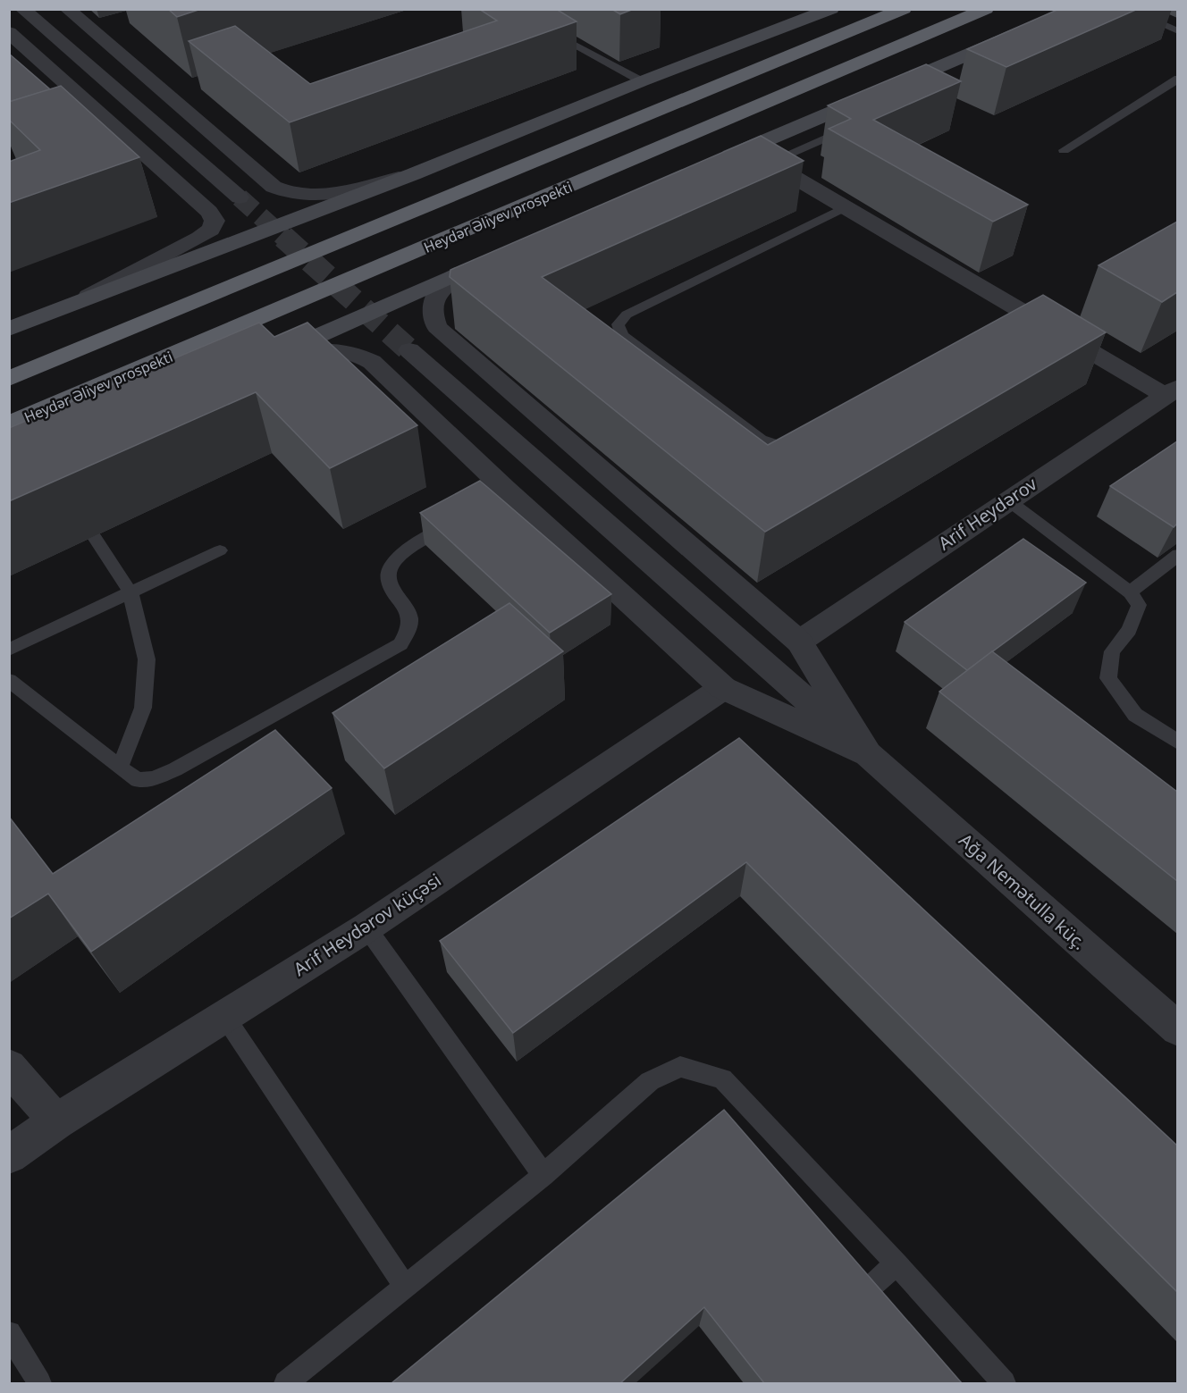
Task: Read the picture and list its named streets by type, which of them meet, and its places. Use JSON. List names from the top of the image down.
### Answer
{
  "streets": {
    "highway": ["Heydər Əliyev prospekti"],
    "street": ["Arif Heydərov", "Ağa Nemətulla küç.", "Arif Heydərov küçəsi"]
  },
  "crossings": [
    ["Arif Heydərov", "Ağa Nemətulla küç."],
    ["Ağa Nemətulla küç.", "Arif Heydərov küçəsi"]
  ]
}
